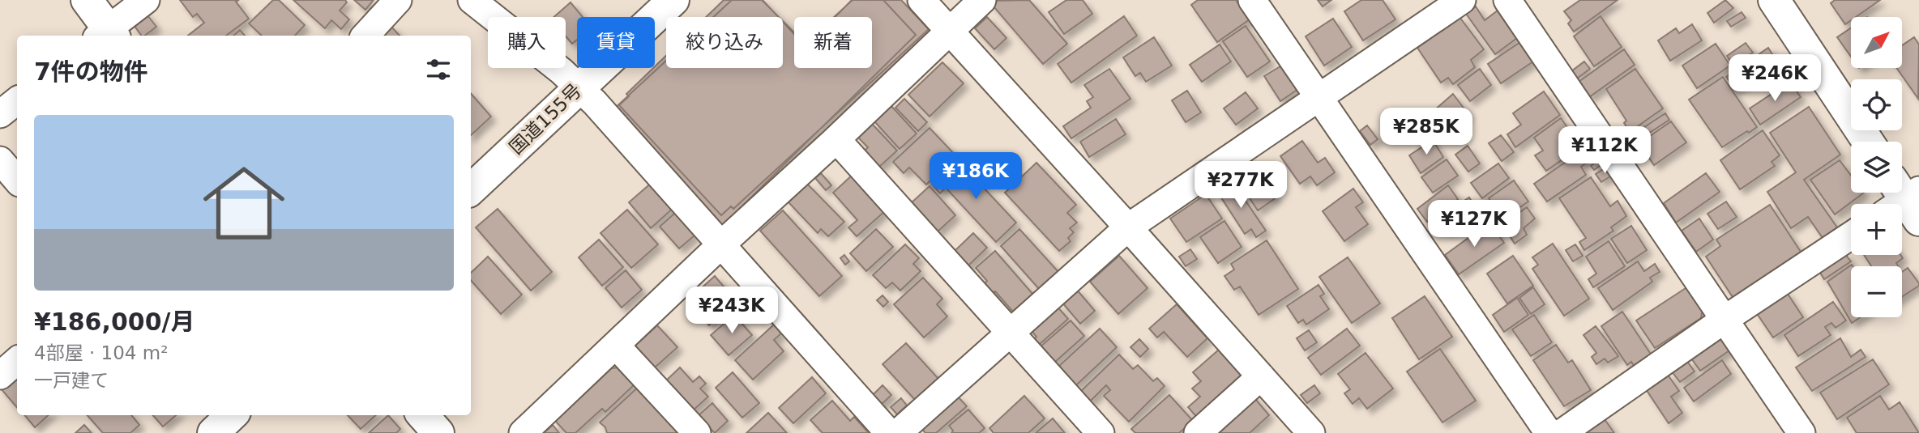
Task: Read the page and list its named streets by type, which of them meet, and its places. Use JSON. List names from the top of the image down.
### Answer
{
  "streets": {
    "main road": ["国道155号"]
  },
  "north": "top right",
  "page": {
    "map_buttons": ["+", "−"],
    "chip": [
      "購入",
      "賃貸",
      "絞り込み",
      "新着"
    ],
    "heading": "7件の物件",
    "price": [
      "¥246K",
      "¥285K",
      "¥112K",
      "¥186K",
      "¥277K",
      "¥127K",
      "¥243K"
    ],
    "list": [
      {
        "name": "¥186,000/月",
        "note": "4部屋 · 104 m² · 一戸建て"
      }
    ]
  }
}
